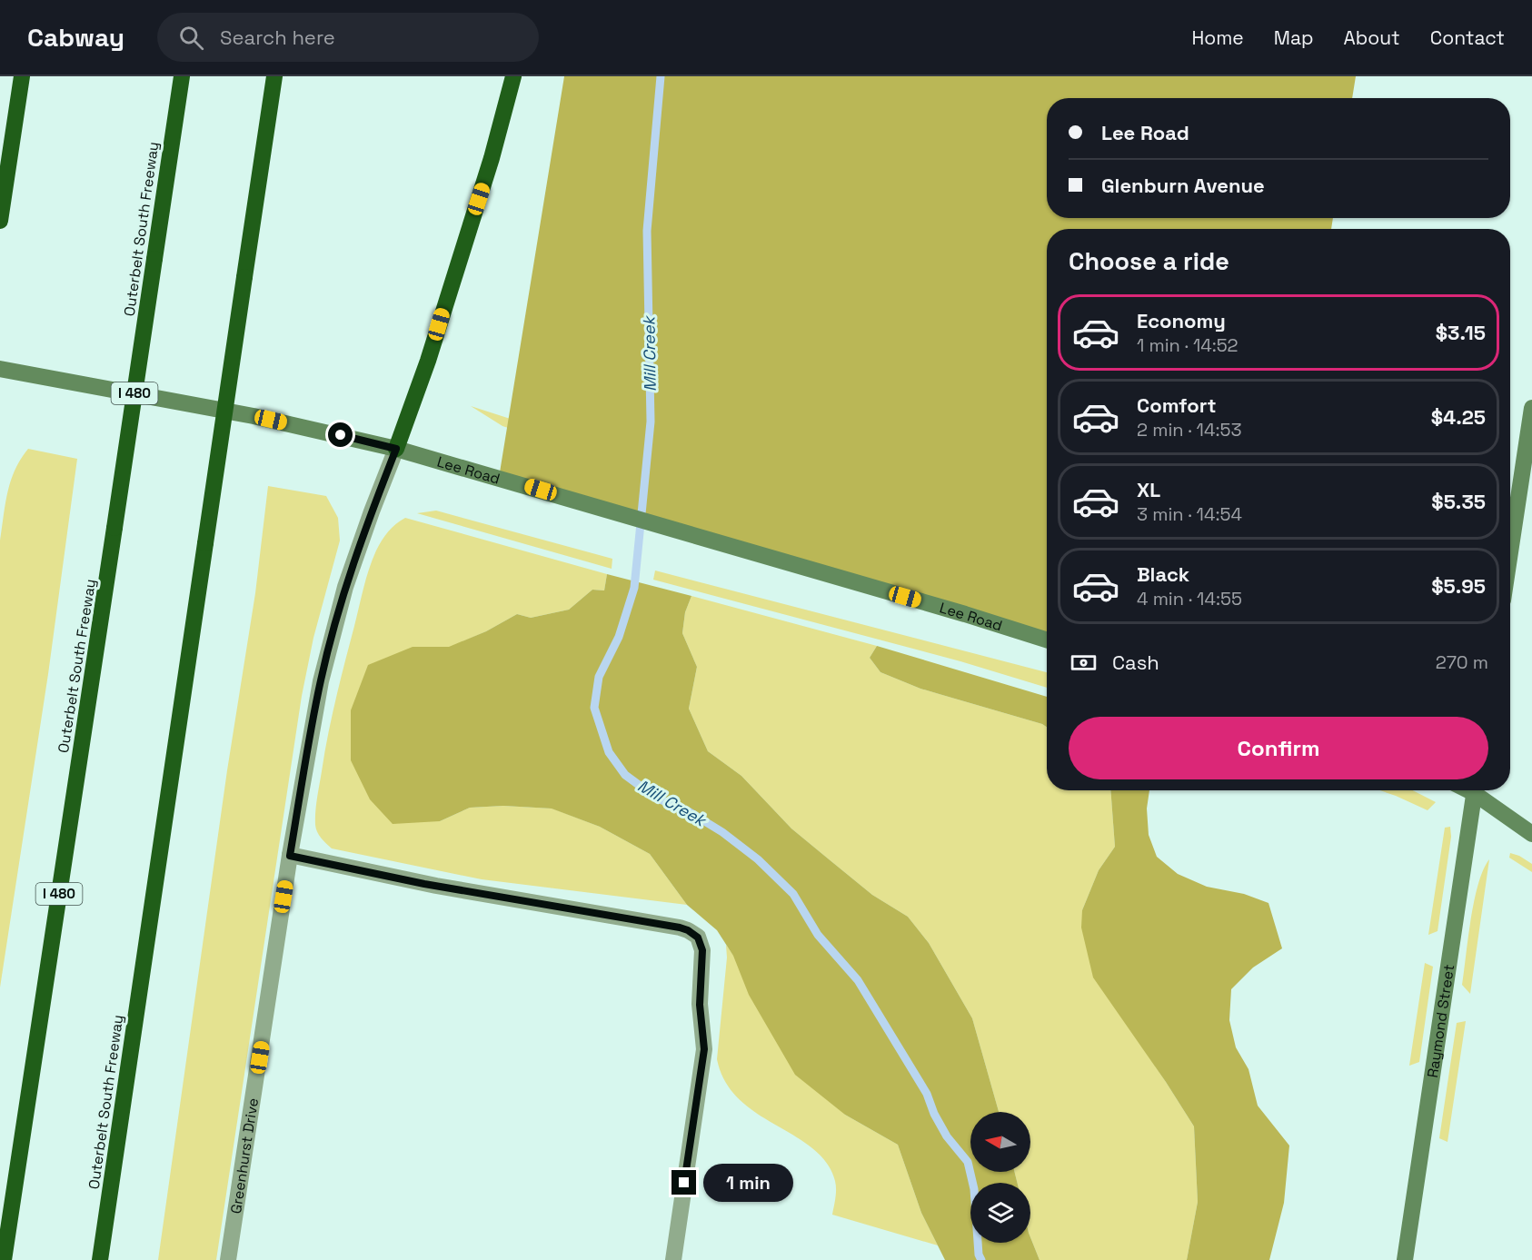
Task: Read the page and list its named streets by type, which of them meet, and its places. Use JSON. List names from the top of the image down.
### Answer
{
  "streets": {
    "highway": ["Outerbelt South Freeway", "I 480"],
    "main road": ["Lee Road", "Raymond Street"],
    "street": ["Greenhurst Drive"]
  },
  "crossings": [
    ["Lee Road", "Greenhurst Drive"]
  ],
  "water": ["Mill Creek"],
  "north": "left",
  "page": {
    "header": "Cabway",
    "search": "Search here",
    "nav": [
      "Home",
      "Map",
      "About",
      "Contact"
    ],
    "banner": ["Lee Road", "Glenburn Avenue"],
    "heading": "Choose a ride",
    "list": [
      {
        "name": "Economy",
        "note": "1 min · 14:52",
        "value": "$3.15"
      },
      {
        "name": "Comfort",
        "note": "2 min · 14:53",
        "value": "$4.25"
      },
      {
        "name": "XL",
        "note": "3 min · 14:54",
        "value": "$5.35"
      },
      {
        "name": "Black",
        "note": "4 min · 14:55",
        "value": "$5.95"
      }
    ],
    "pay": ["Cash", "270 m"],
    "buttons": "Confirm",
    "bubble": "1 min"
  }
}
